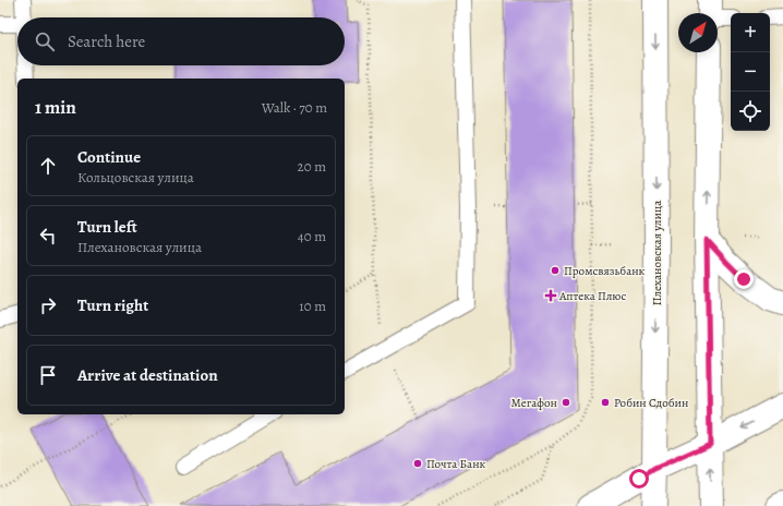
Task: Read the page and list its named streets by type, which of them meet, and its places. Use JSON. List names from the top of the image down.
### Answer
{
  "streets": {
    "main road": ["Плехановская улица"]
  },
  "places": {
    "other": [
      "Промсвязьбанк",
      "Мегафон",
      "Робин Сдобин",
      "Почта Банк"
    ],
    "health": ["Аптека Плюс"]
  },
  "north": "top right",
  "page": {
    "map_buttons": ["+", "−"],
    "search": "Search here",
    "heading": ["1 min", "Walk · 70 m"],
    "list": [
      ["Continue", "Кольцовская улица", "20 m"],
      ["Turn left", "Плехановская улица", "40 m"],
      ["Turn right", "10 m"],
      "Arrive at destination"
    ]
  }
}
